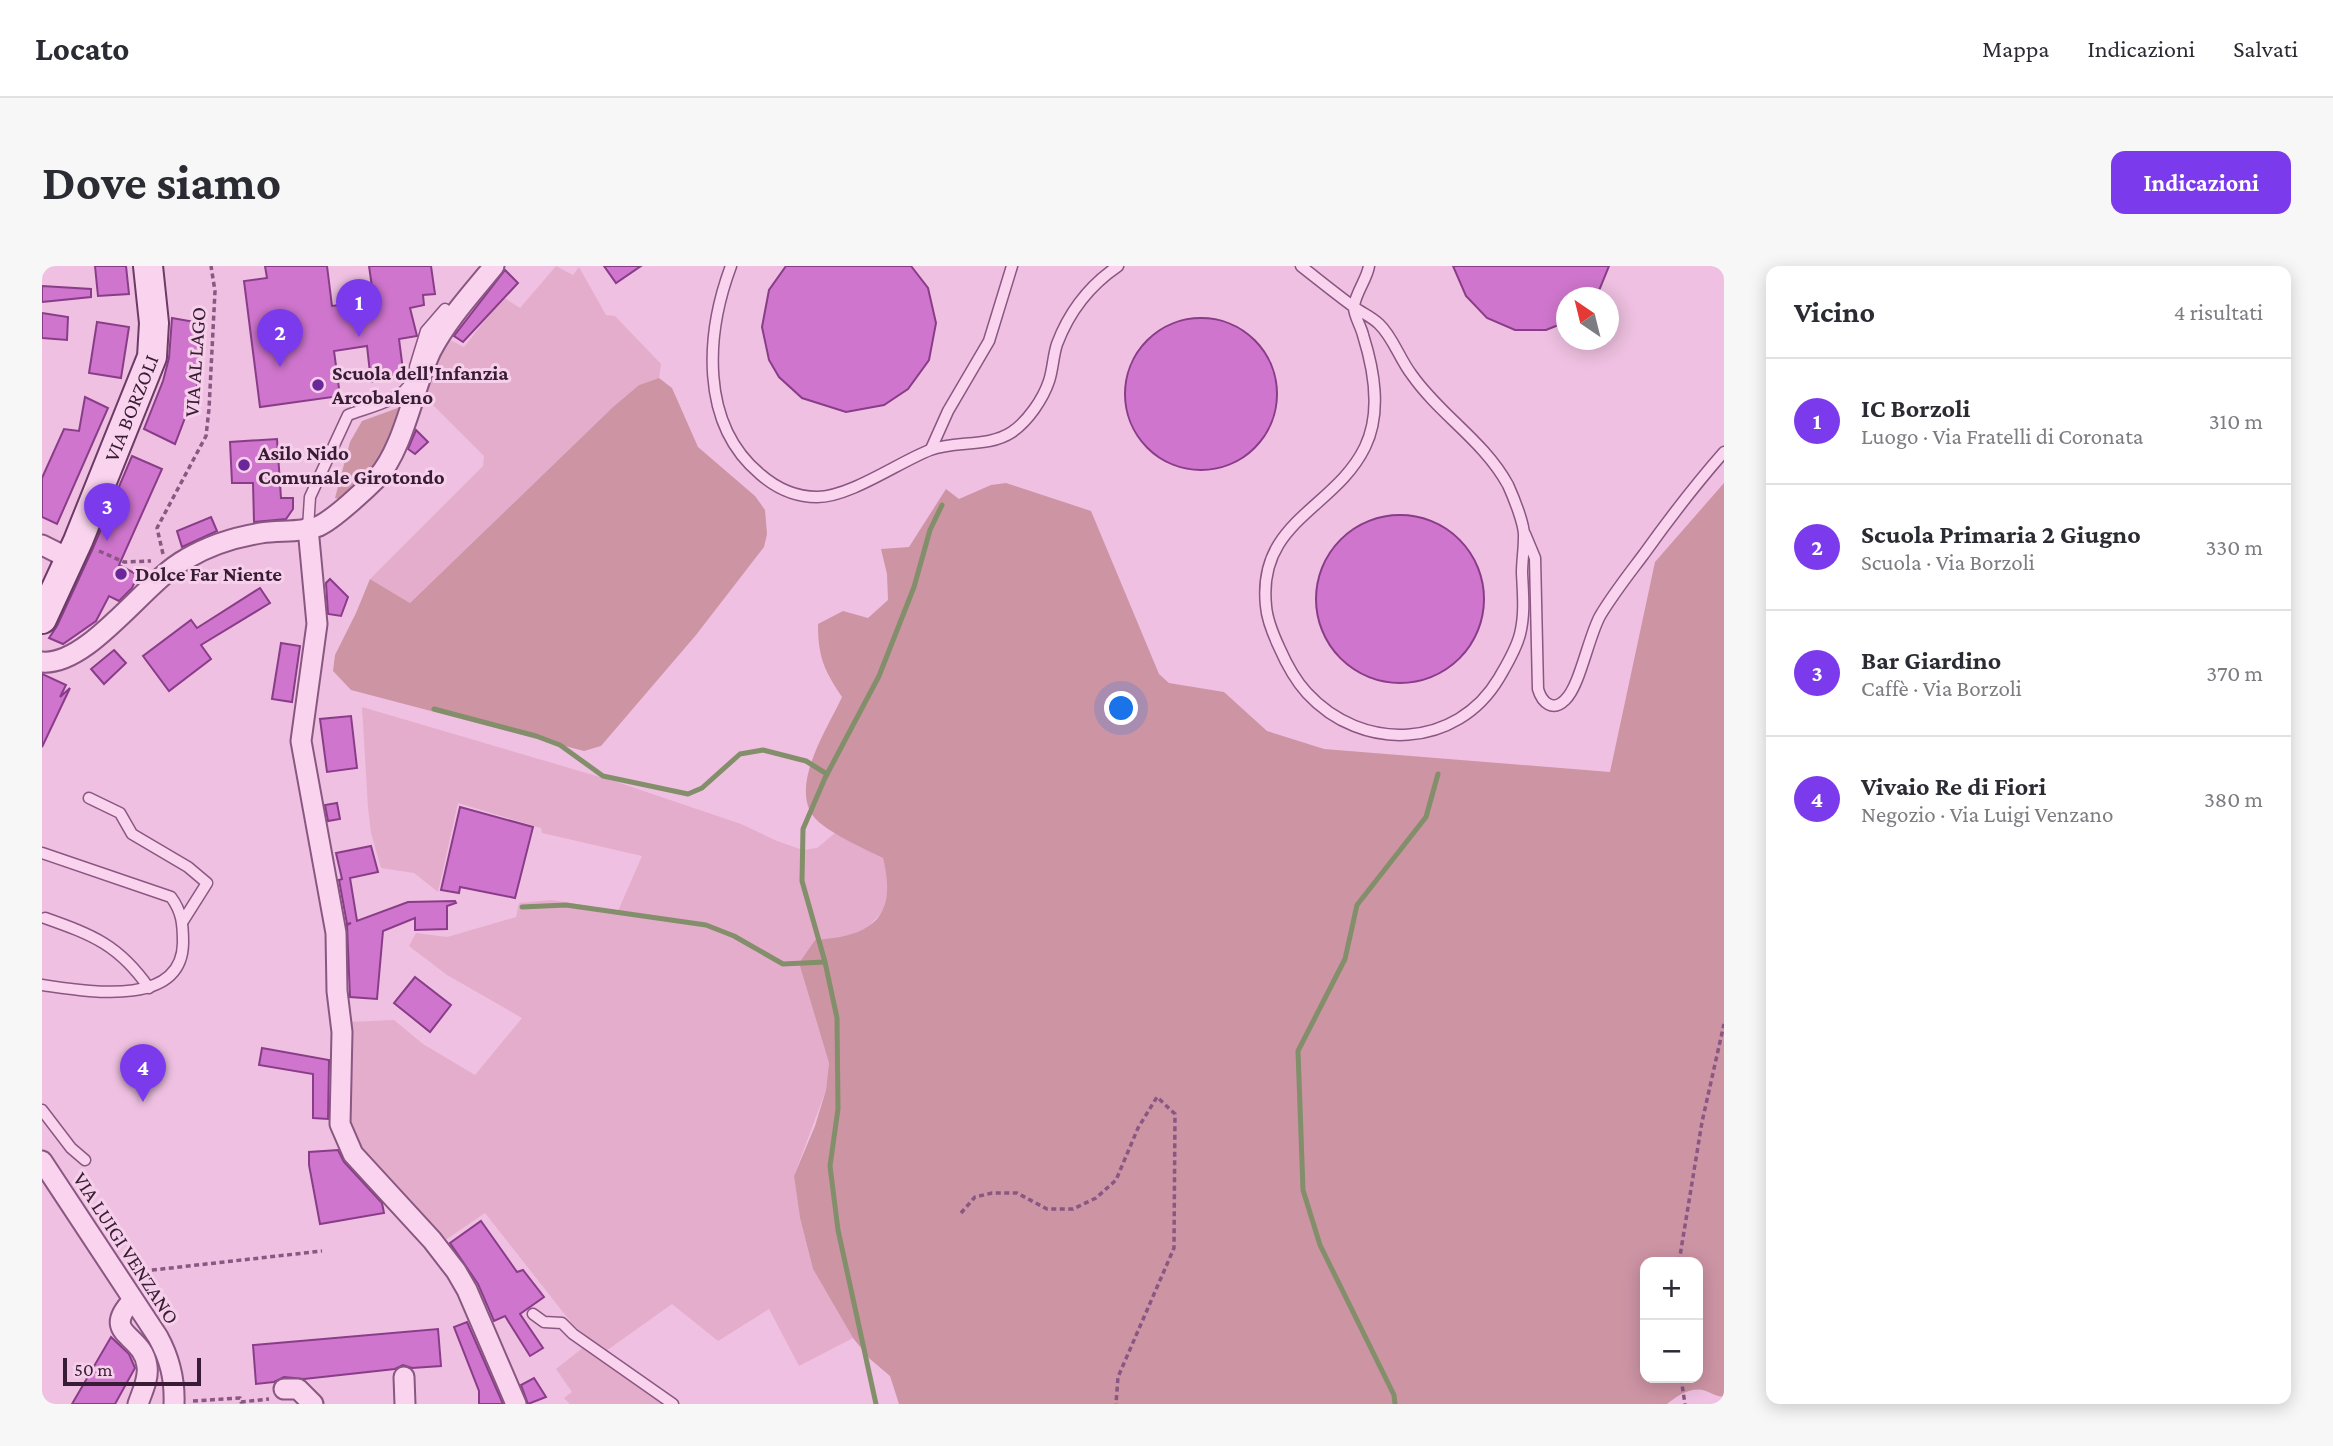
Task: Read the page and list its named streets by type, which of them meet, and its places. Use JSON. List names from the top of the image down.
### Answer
{
  "streets": {
    "main road": ["VIA BORZOLI"],
    "street": ["VIA LUIGI VENZANO"],
    "path": ["VIA AL LAGO"]
  },
  "places": ["Scuola dell'Infanzia Arcobaleno", "Asilo Nido Comunale Girotondo", "Dolce Far Niente"],
  "scale_bar": "50 m",
  "north": "top left",
  "page": {
    "header": "Locato",
    "nav": ["Mappa", "Indicazioni", "Salvati"],
    "buttons": "Indicazioni",
    "title": "Dove siamo",
    "heading": ["Vicino", "4 risultati"],
    "pins": [
      "1",
      "2",
      "3",
      "4"
    ],
    "list": [
      {
        "mark": "1",
        "name": "IC Borzoli",
        "note": "Luogo · Via Fratelli di Coronata",
        "value": "310 m"
      },
      {
        "mark": "2",
        "name": "Scuola Primaria 2 Giugno",
        "note": "Scuola · Via Borzoli",
        "value": "330 m"
      },
      {
        "mark": "3",
        "name": "Bar Giardino",
        "note": "Caffè · Via Borzoli",
        "value": "370 m"
      },
      {
        "mark": "4",
        "name": "Vivaio Re di Fiori",
        "note": "Negozio · Via Luigi Venzano",
        "value": "380 m"
      }
    ],
    "map_buttons": ["+", "−"],
    "scale": "50 m"
  }
}
